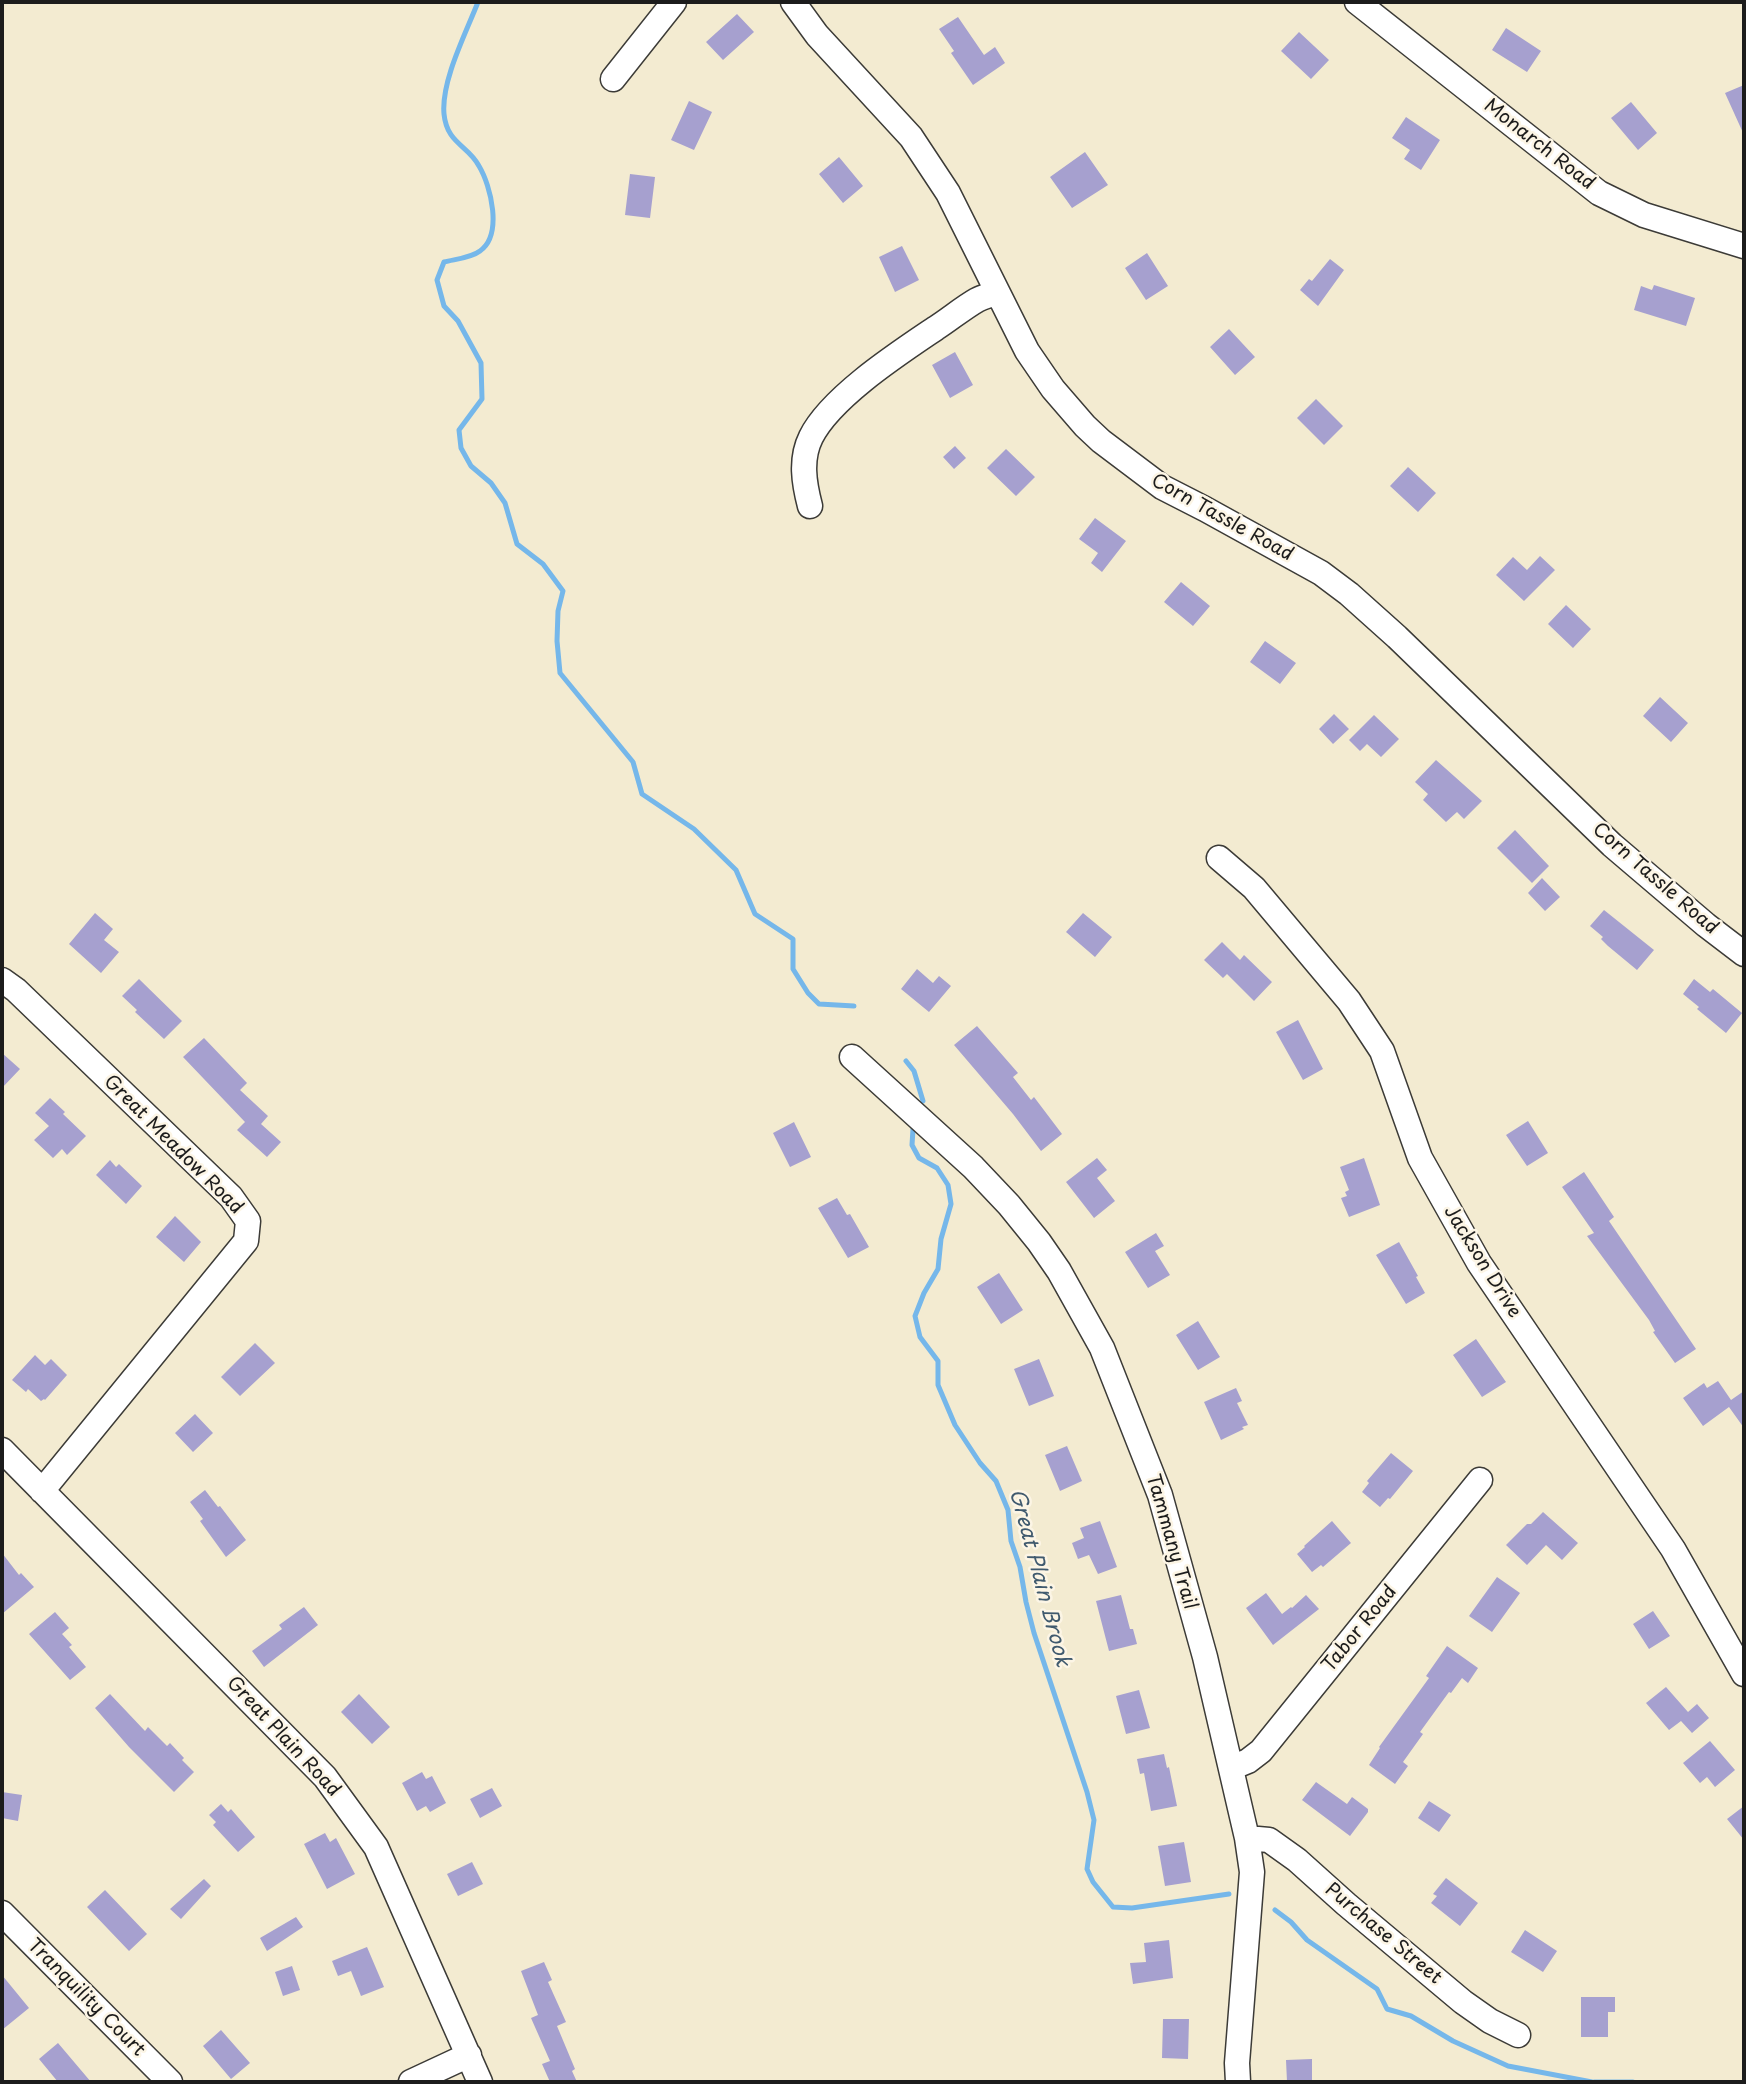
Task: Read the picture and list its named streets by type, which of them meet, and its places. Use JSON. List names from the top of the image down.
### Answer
{
  "streets": {
    "street": [
      "Monarch Road",
      "Corn Tassle Road",
      "Great Meadow Road",
      "Jackson Drive",
      "Tammany Trail",
      "Tabor Road",
      "Great Plain Road",
      "Purchase Street",
      "Tranquility Court"
    ]
  },
  "crossings": [
    ["Great Meadow Road", "Great Plain Road"],
    ["Tammany Trail", "Tabor Road"],
    ["Tammany Trail", "Purchase Street"]
  ],
  "water": ["Great Plain Brook"]
}
